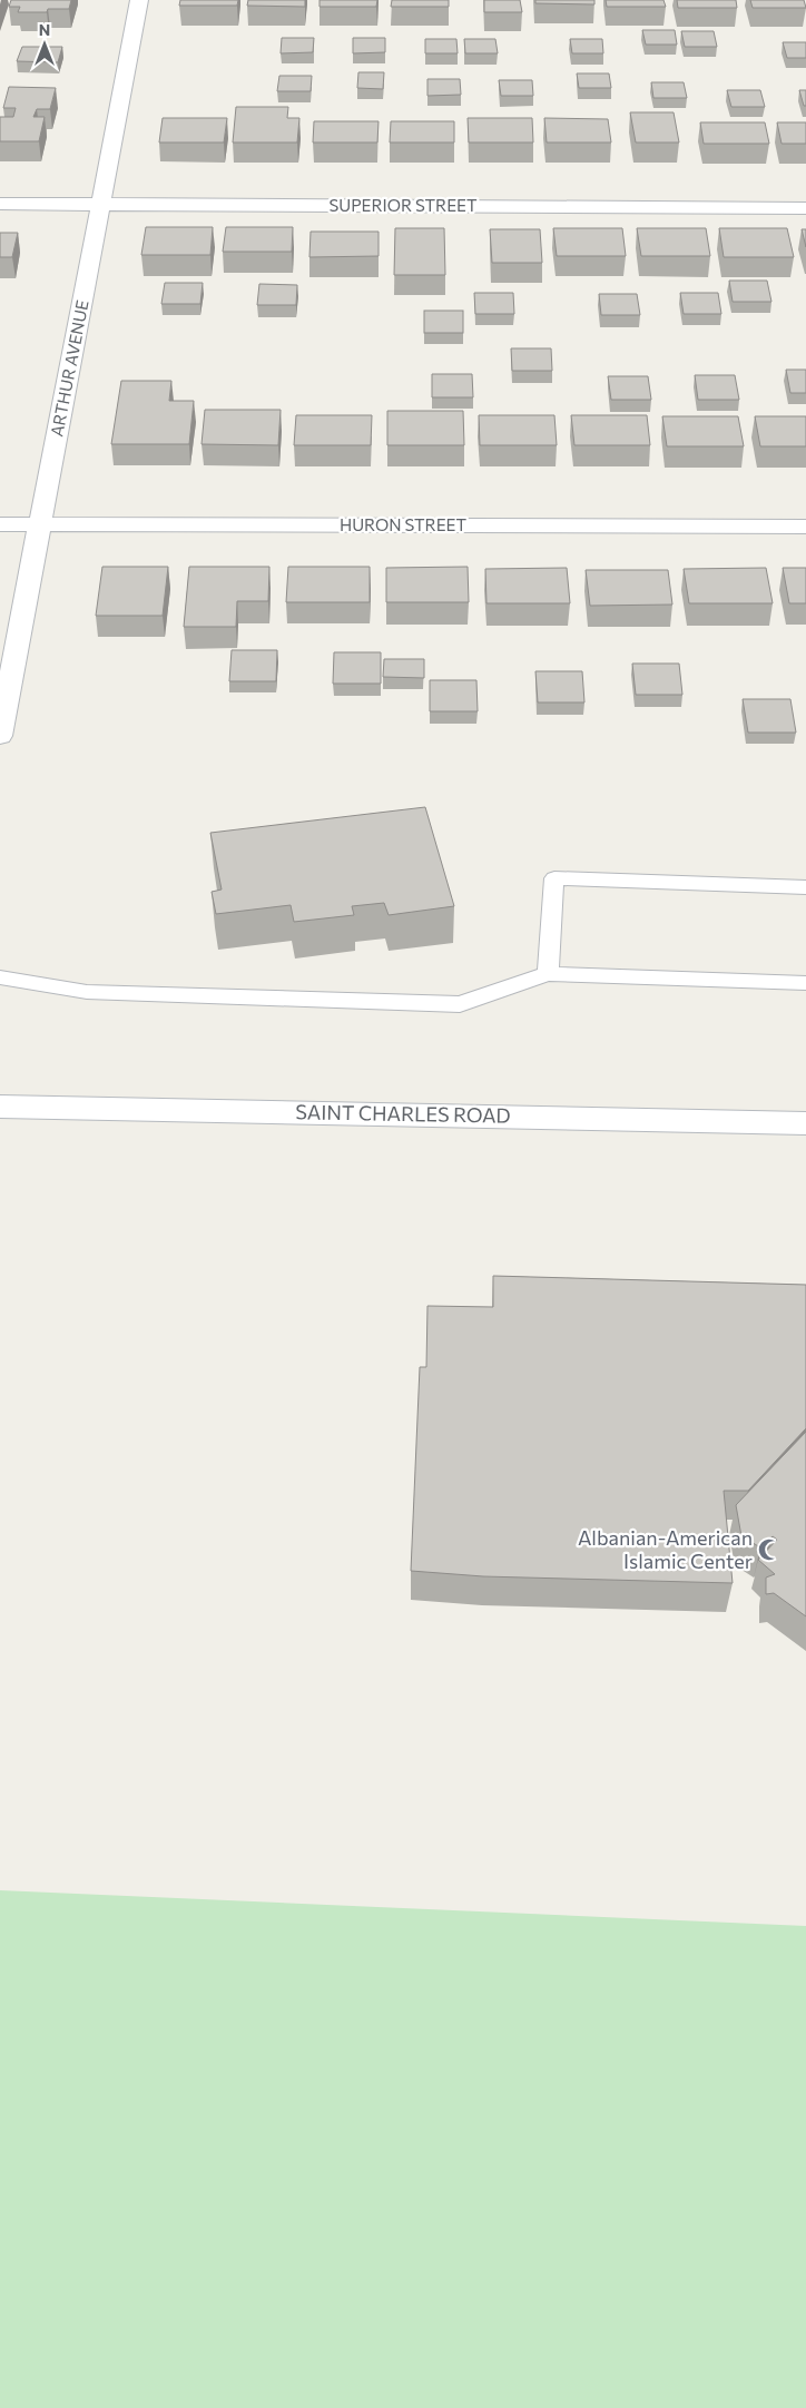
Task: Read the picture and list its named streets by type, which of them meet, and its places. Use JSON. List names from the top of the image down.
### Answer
{
  "streets": {
    "street": [
      "SUPERIOR STREET",
      "ARTHUR AVENUE",
      "HURON STREET",
      "SAINT CHARLES ROAD"
    ]
  },
  "crossings": [
    ["SUPERIOR STREET", "ARTHUR AVENUE"],
    ["ARTHUR AVENUE", "HURON STREET"]
  ],
  "places": {
    "mosque": ["Albanian-American Islamic Center"]
  },
  "north": "top"
}
